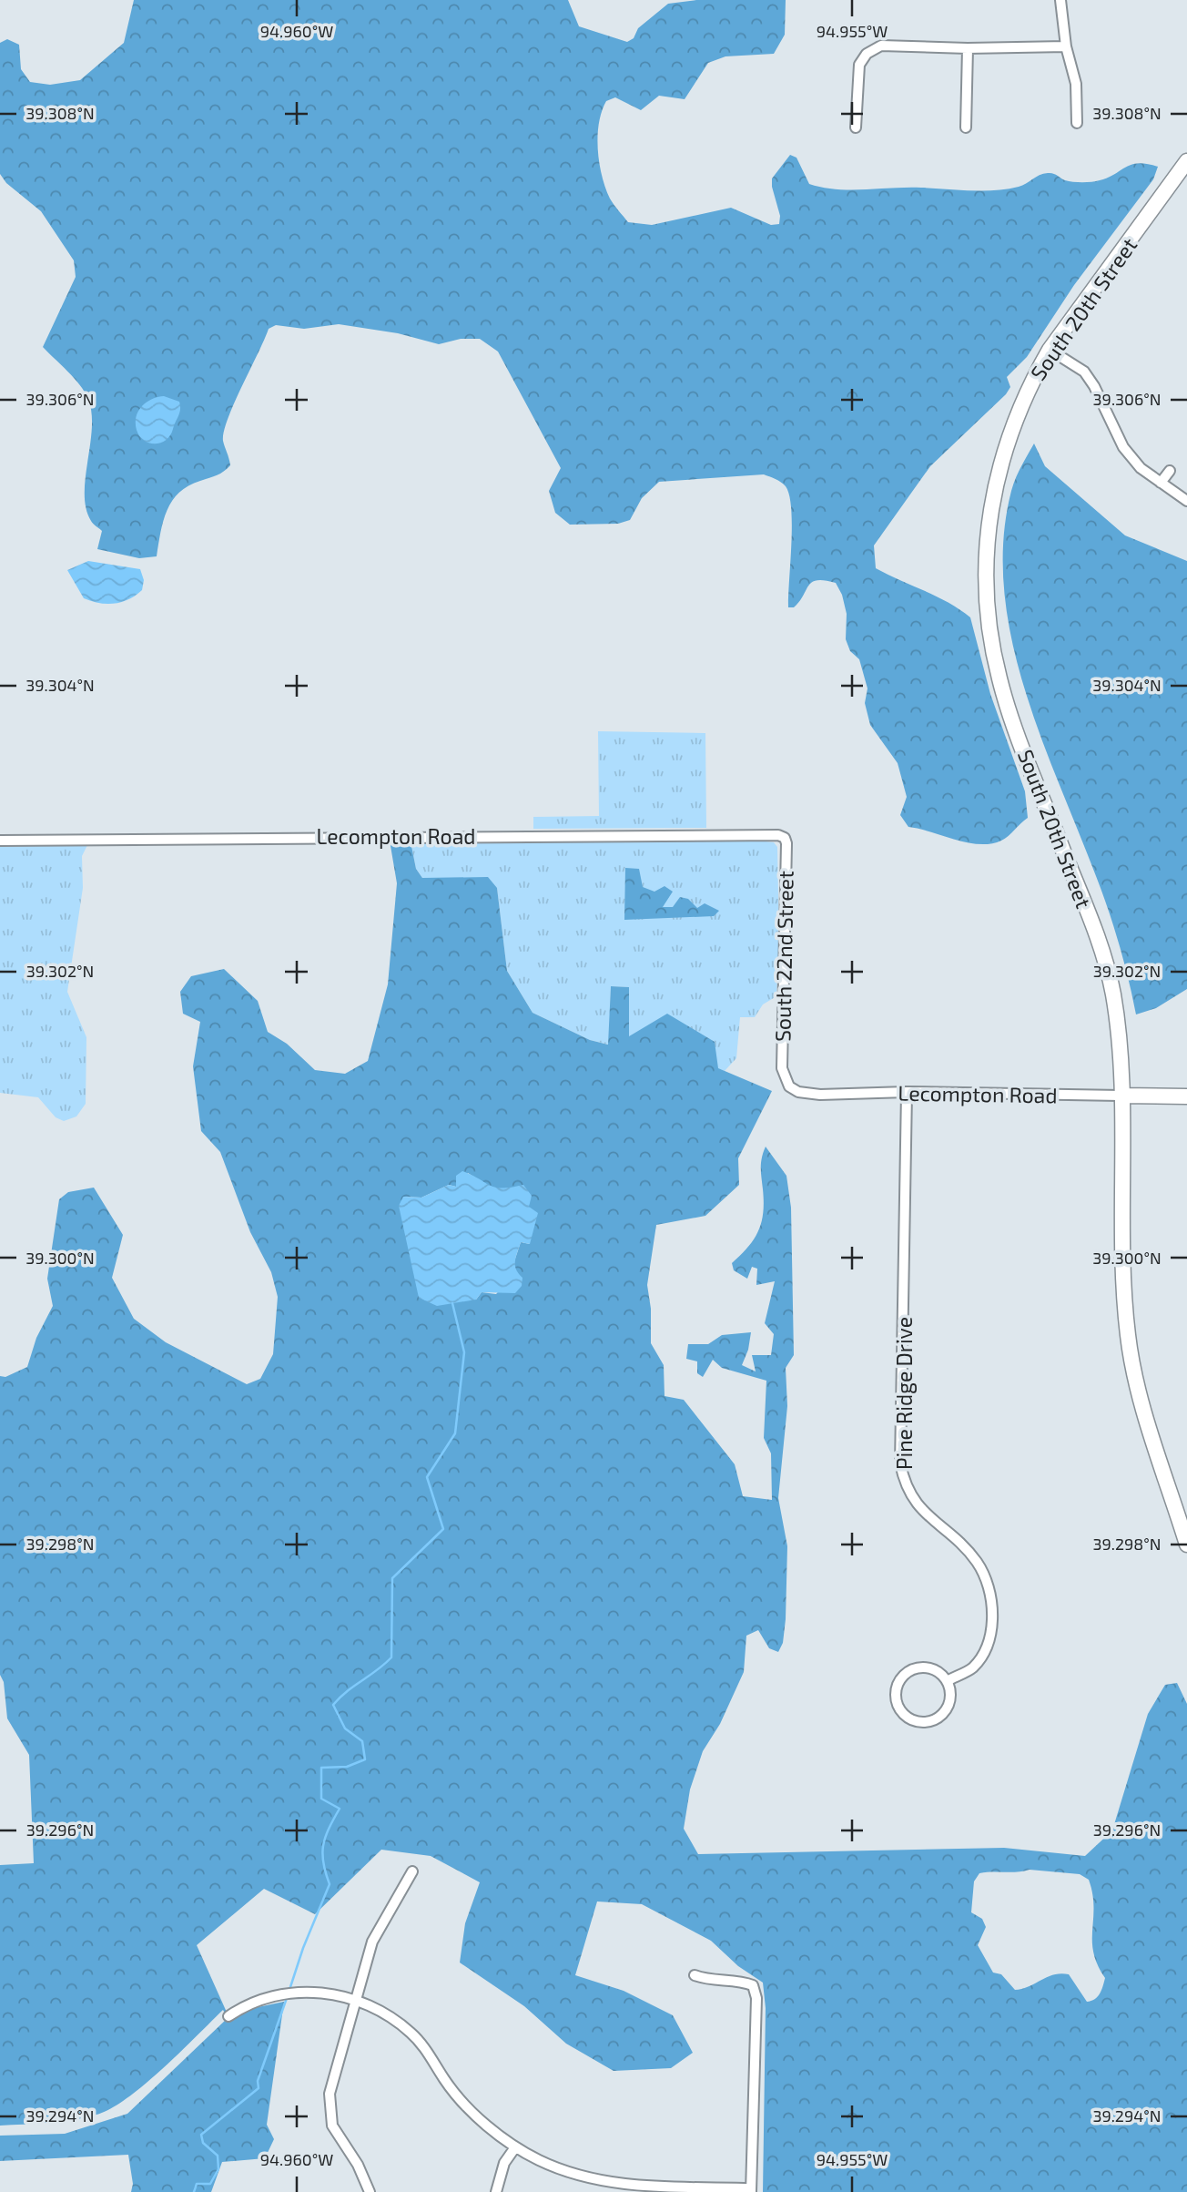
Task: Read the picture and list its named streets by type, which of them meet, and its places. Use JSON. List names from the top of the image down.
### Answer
{
  "streets": {
    "main road": ["South 20th Street", "Lecompton Road"],
    "street": ["South 22nd Street", "Pine Ridge Drive"]
  },
  "crossings": [
    ["South 20th Street", "Lecompton Road"],
    ["Lecompton Road", "South 22nd Street"],
    ["Lecompton Road", "Pine Ridge Drive"]
  ],
  "coordinates": [
    "94.960°W",
    "94.955°W",
    "39.308°N",
    "39.306°N",
    "39.304°N",
    "39.302°N",
    "39.300°N",
    "39.298°N",
    "39.296°N",
    "39.294°N"
  ]
}
